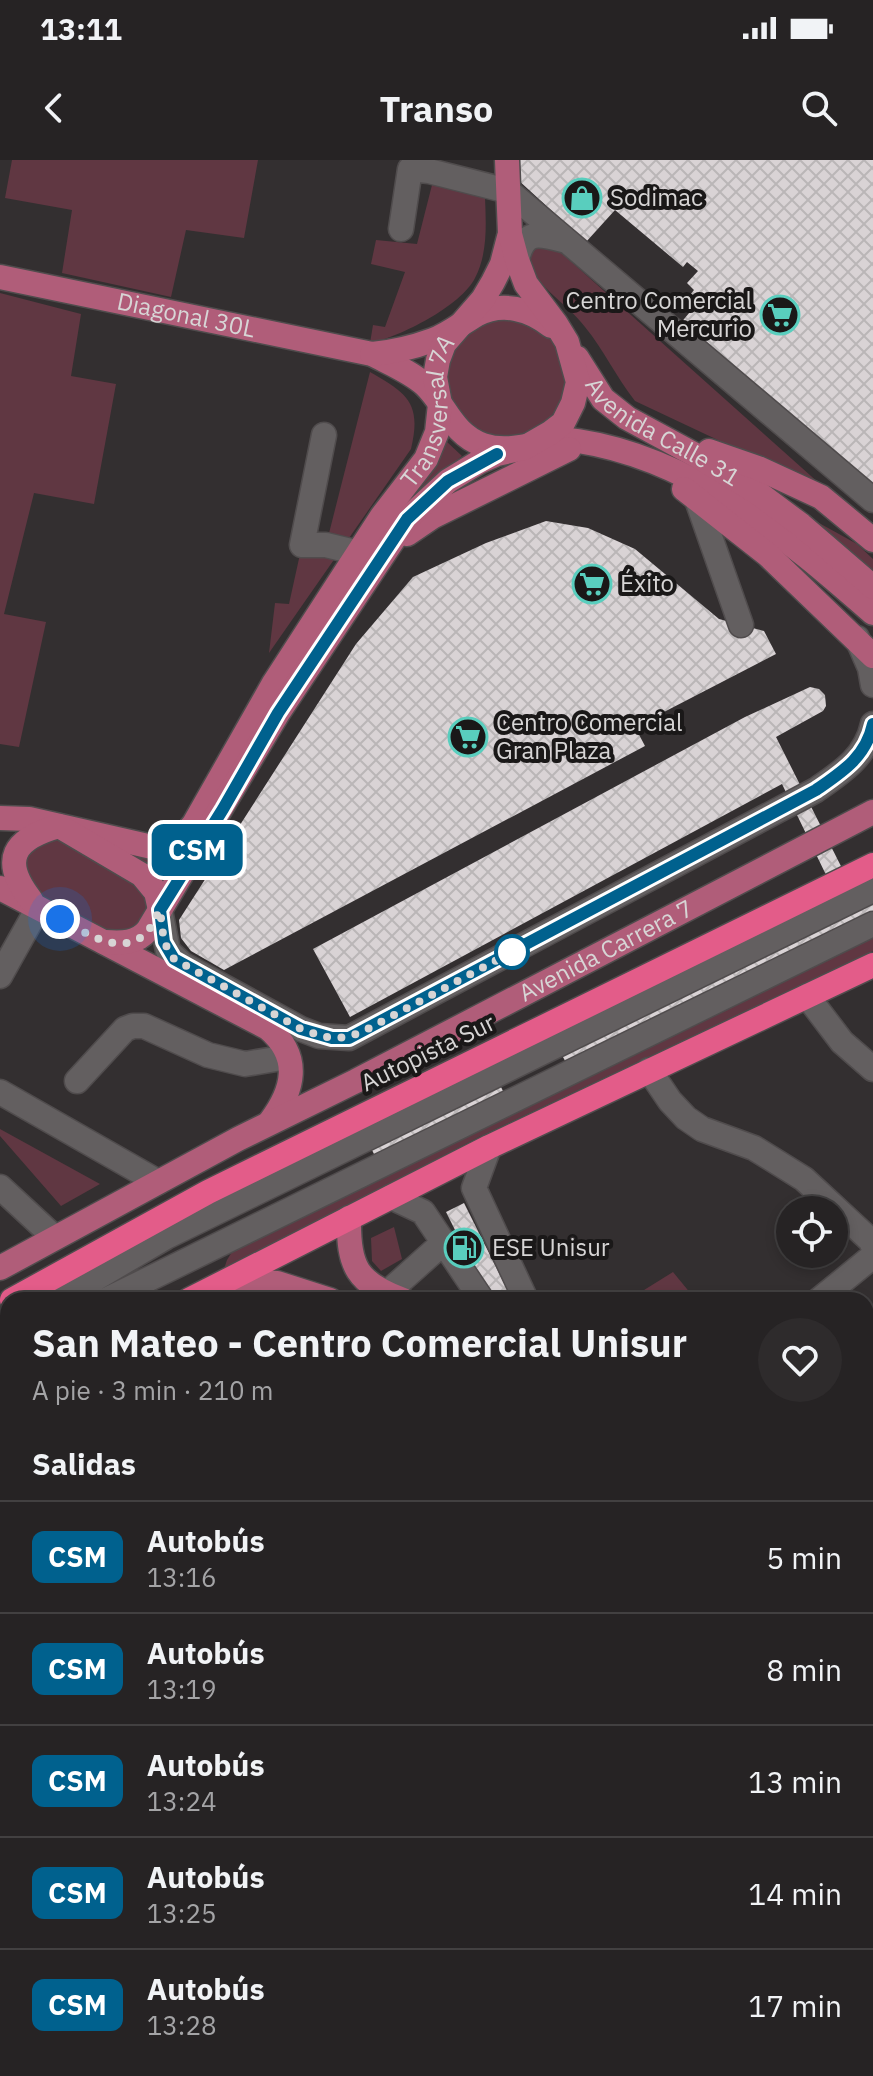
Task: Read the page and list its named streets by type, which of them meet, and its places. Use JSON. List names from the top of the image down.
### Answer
{
  "streets": {
    "highway": ["Autopista Sur"],
    "main road": [
      "Diagonal 30L",
      "Transversal 7A",
      "Avenida Calle 31",
      "Avenida Carrera 7"
    ]
  },
  "crossings": [
    ["Diagonal 30L", "Avenida Calle 31"],
    ["Transversal 7A", "Avenida Calle 31"]
  ],
  "places": {
    "shop": ["Sodimac"],
    "supermarket": ["Centro Comercial Mercurio", "Éxito", "Centro Comercial Gran Plaza"],
    "fuel station": ["ESE Unisur"]
  },
  "lines": ["bus line CSM"],
  "page": {
    "status": "13:11",
    "header": "Transo",
    "on_map": "CSM",
    "heading": [
      ["San Mateo - Centro Comercial Unisur", "A pie · 3 min · 210 m"],
      "Salidas"
    ],
    "list": [
      {
        "mark": "CSM",
        "name": "Autobús",
        "note": "13:16",
        "value": "5 min"
      },
      {
        "mark": "CSM",
        "name": "Autobús",
        "note": "13:19",
        "value": "8 min"
      },
      {
        "mark": "CSM",
        "name": "Autobús",
        "note": "13:24",
        "value": "13 min"
      },
      {
        "mark": "CSM",
        "name": "Autobús",
        "note": "13:25",
        "value": "14 min"
      },
      {
        "mark": "CSM",
        "name": "Autobús",
        "note": "13:28",
        "value": "17 min"
      }
    ]
  }
}
